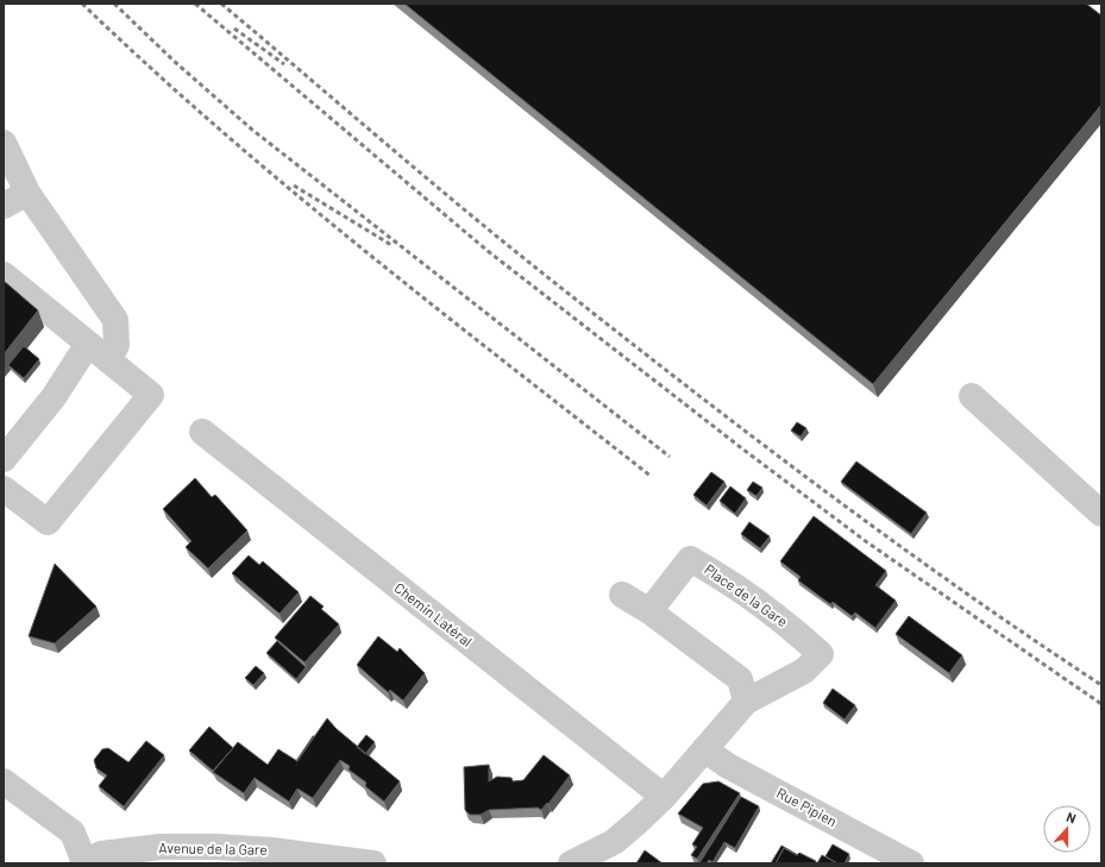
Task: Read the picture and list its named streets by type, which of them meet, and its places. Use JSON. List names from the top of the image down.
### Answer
{
  "streets": {
    "street": [
      "Place de la Gare",
      "Chemin Latéral",
      "Rue Pipien",
      "Avenue de la Gare"
    ]
  },
  "crossings": [
    ["Place de la Gare", "Chemin Latéral"],
    ["Place de la Gare", "Rue Pipien"]
  ],
  "north": "top"
}
